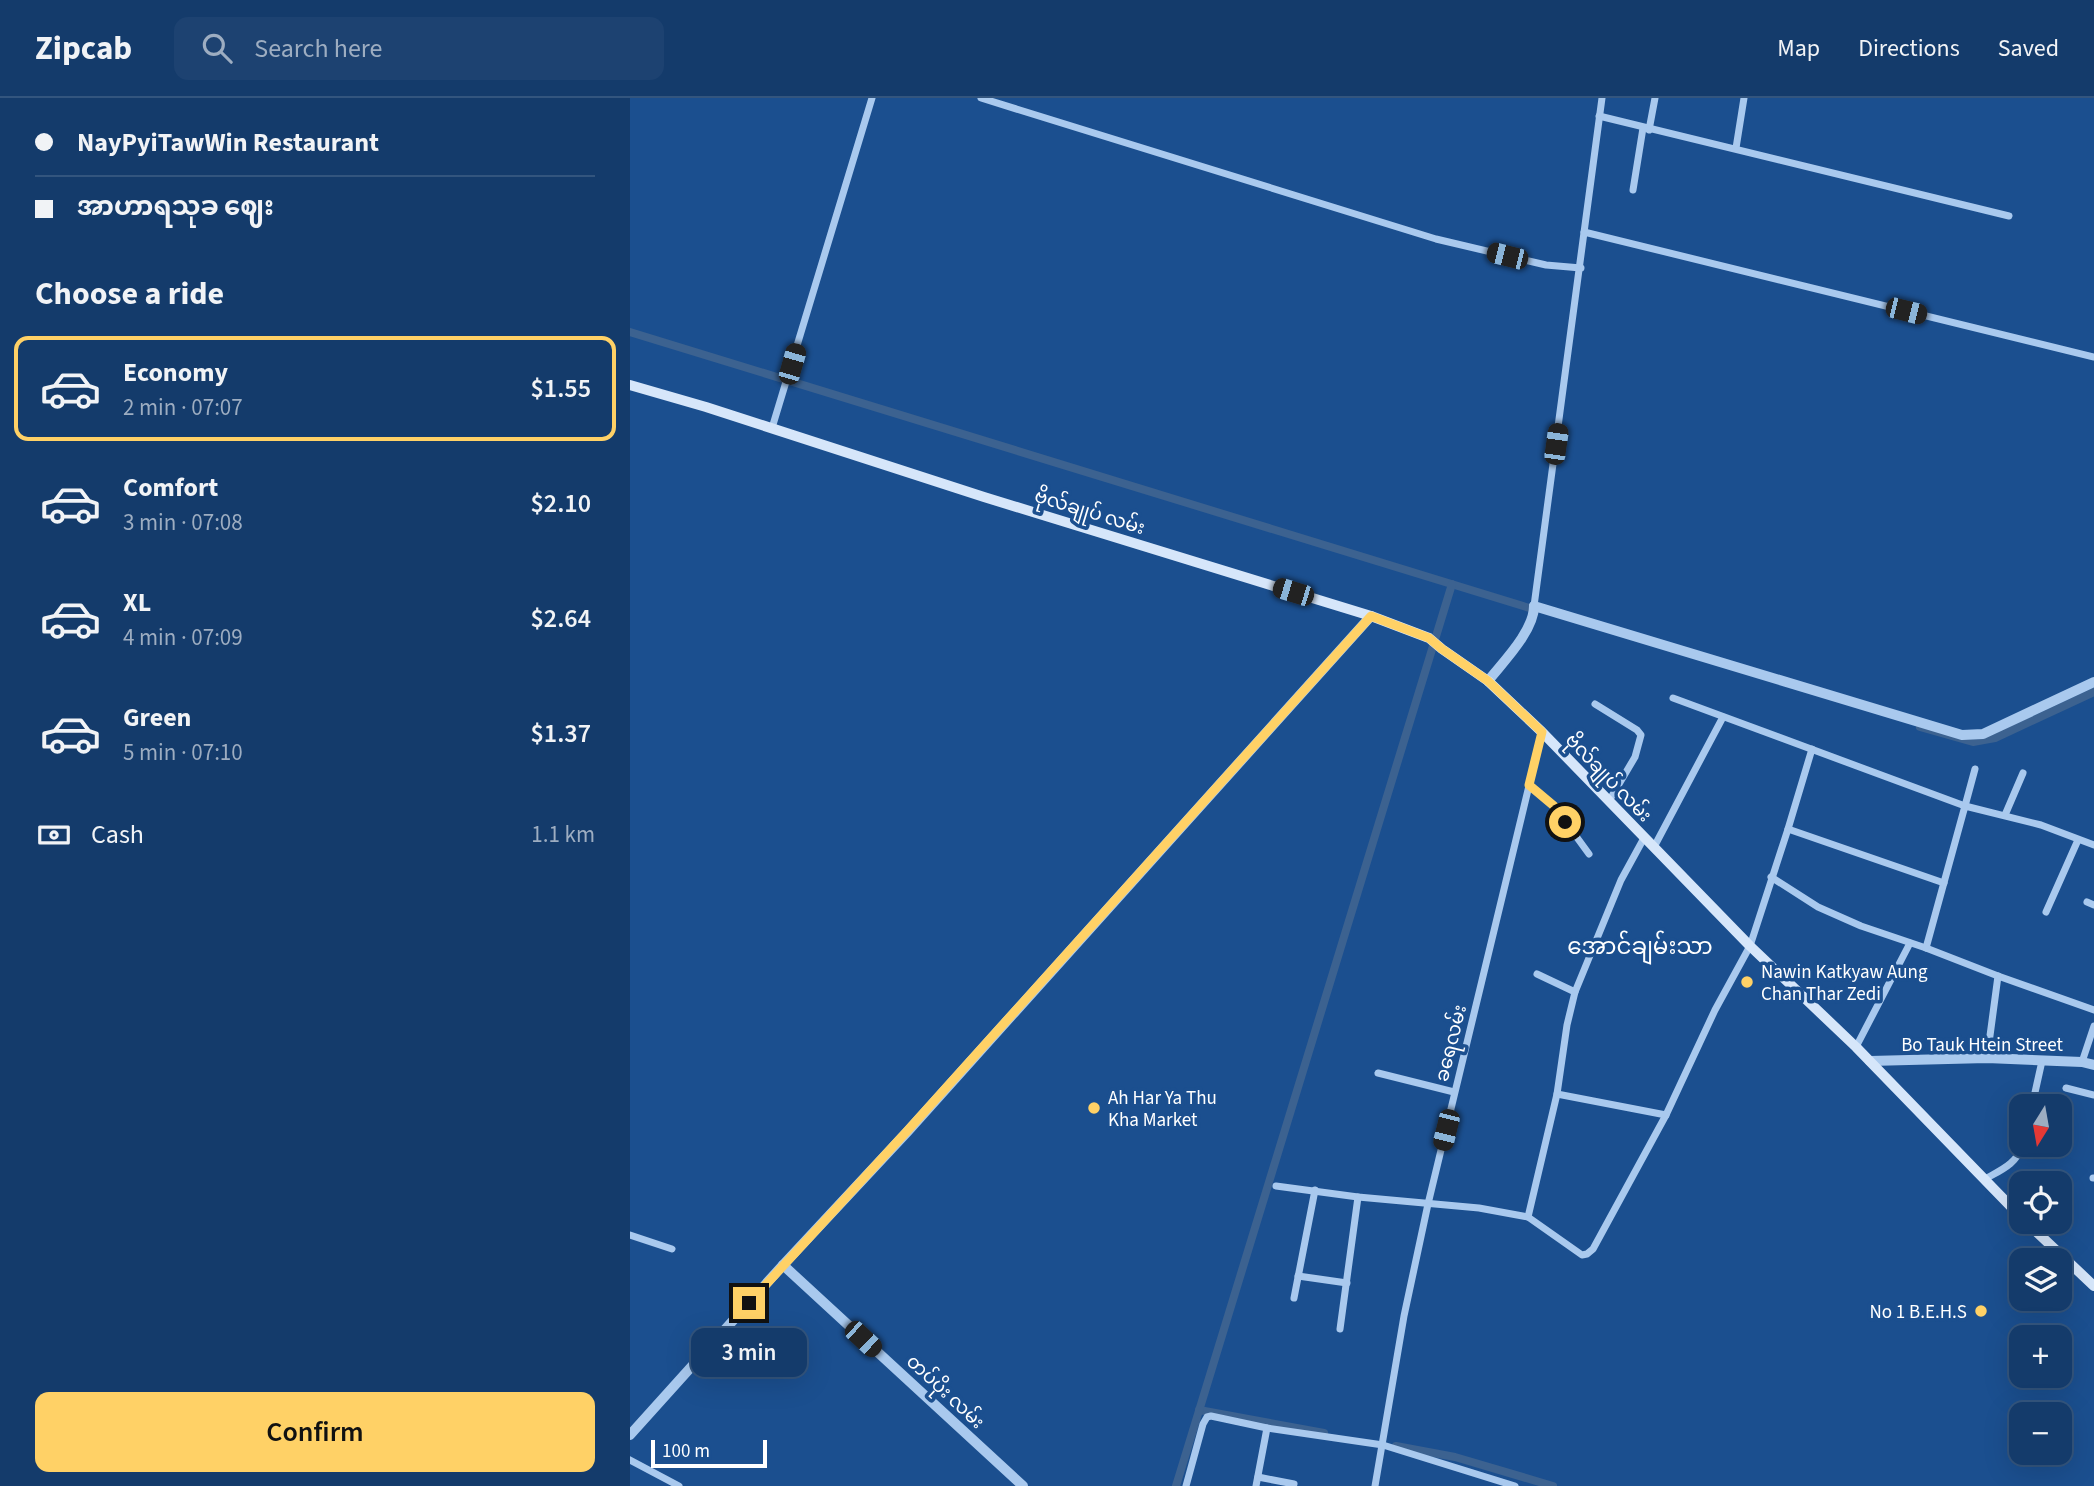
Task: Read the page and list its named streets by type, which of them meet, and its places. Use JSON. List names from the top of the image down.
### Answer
{
  "streets": {
    "main road": ["ဗိုလ်ချုပ် လမ်း"],
    "street": ["ခရေလမ်း", "Bo Tauk Htein Street", "တပ်ပိုး လမ်း"]
  },
  "crossings": [
    ["ဗိုလ်ချုပ် လမ်း", "ခရေလမ်း"],
    ["ဗိုလ်ချုပ် လမ်း", "Bo Tauk Htein Street"]
  ],
  "districts": ["အောင်ချမ်းသာ"],
  "places": ["Nawin Katkyaw Aung Chan Thar Zedi", "Ah Har Ya Thu Kha Market", "No 1 B.E.H.S"],
  "scale_bar": "100 m",
  "north": "bottom",
  "page": {
    "header": "Zipcab",
    "search": "Search here",
    "nav": ["Map", "Directions", "Saved"],
    "banner": ["NayPyiTawWin Restaurant", "အာဟာရသုခ ဈေး"],
    "heading": "Choose a ride",
    "list": [
      {
        "name": "Economy",
        "note": "2 min · 07:07",
        "value": "$1.55"
      },
      {
        "name": "Comfort",
        "note": "3 min · 07:08",
        "value": "$2.10"
      },
      {
        "name": "XL",
        "note": "4 min · 07:09",
        "value": "$2.64"
      },
      {
        "name": "Green",
        "note": "5 min · 07:10",
        "value": "$1.37"
      }
    ],
    "pay": ["Cash", "1.1 km"],
    "map_buttons": ["+", "−"],
    "bubble": "3 min",
    "buttons": "Confirm",
    "scale": "100 m"
  }
}
